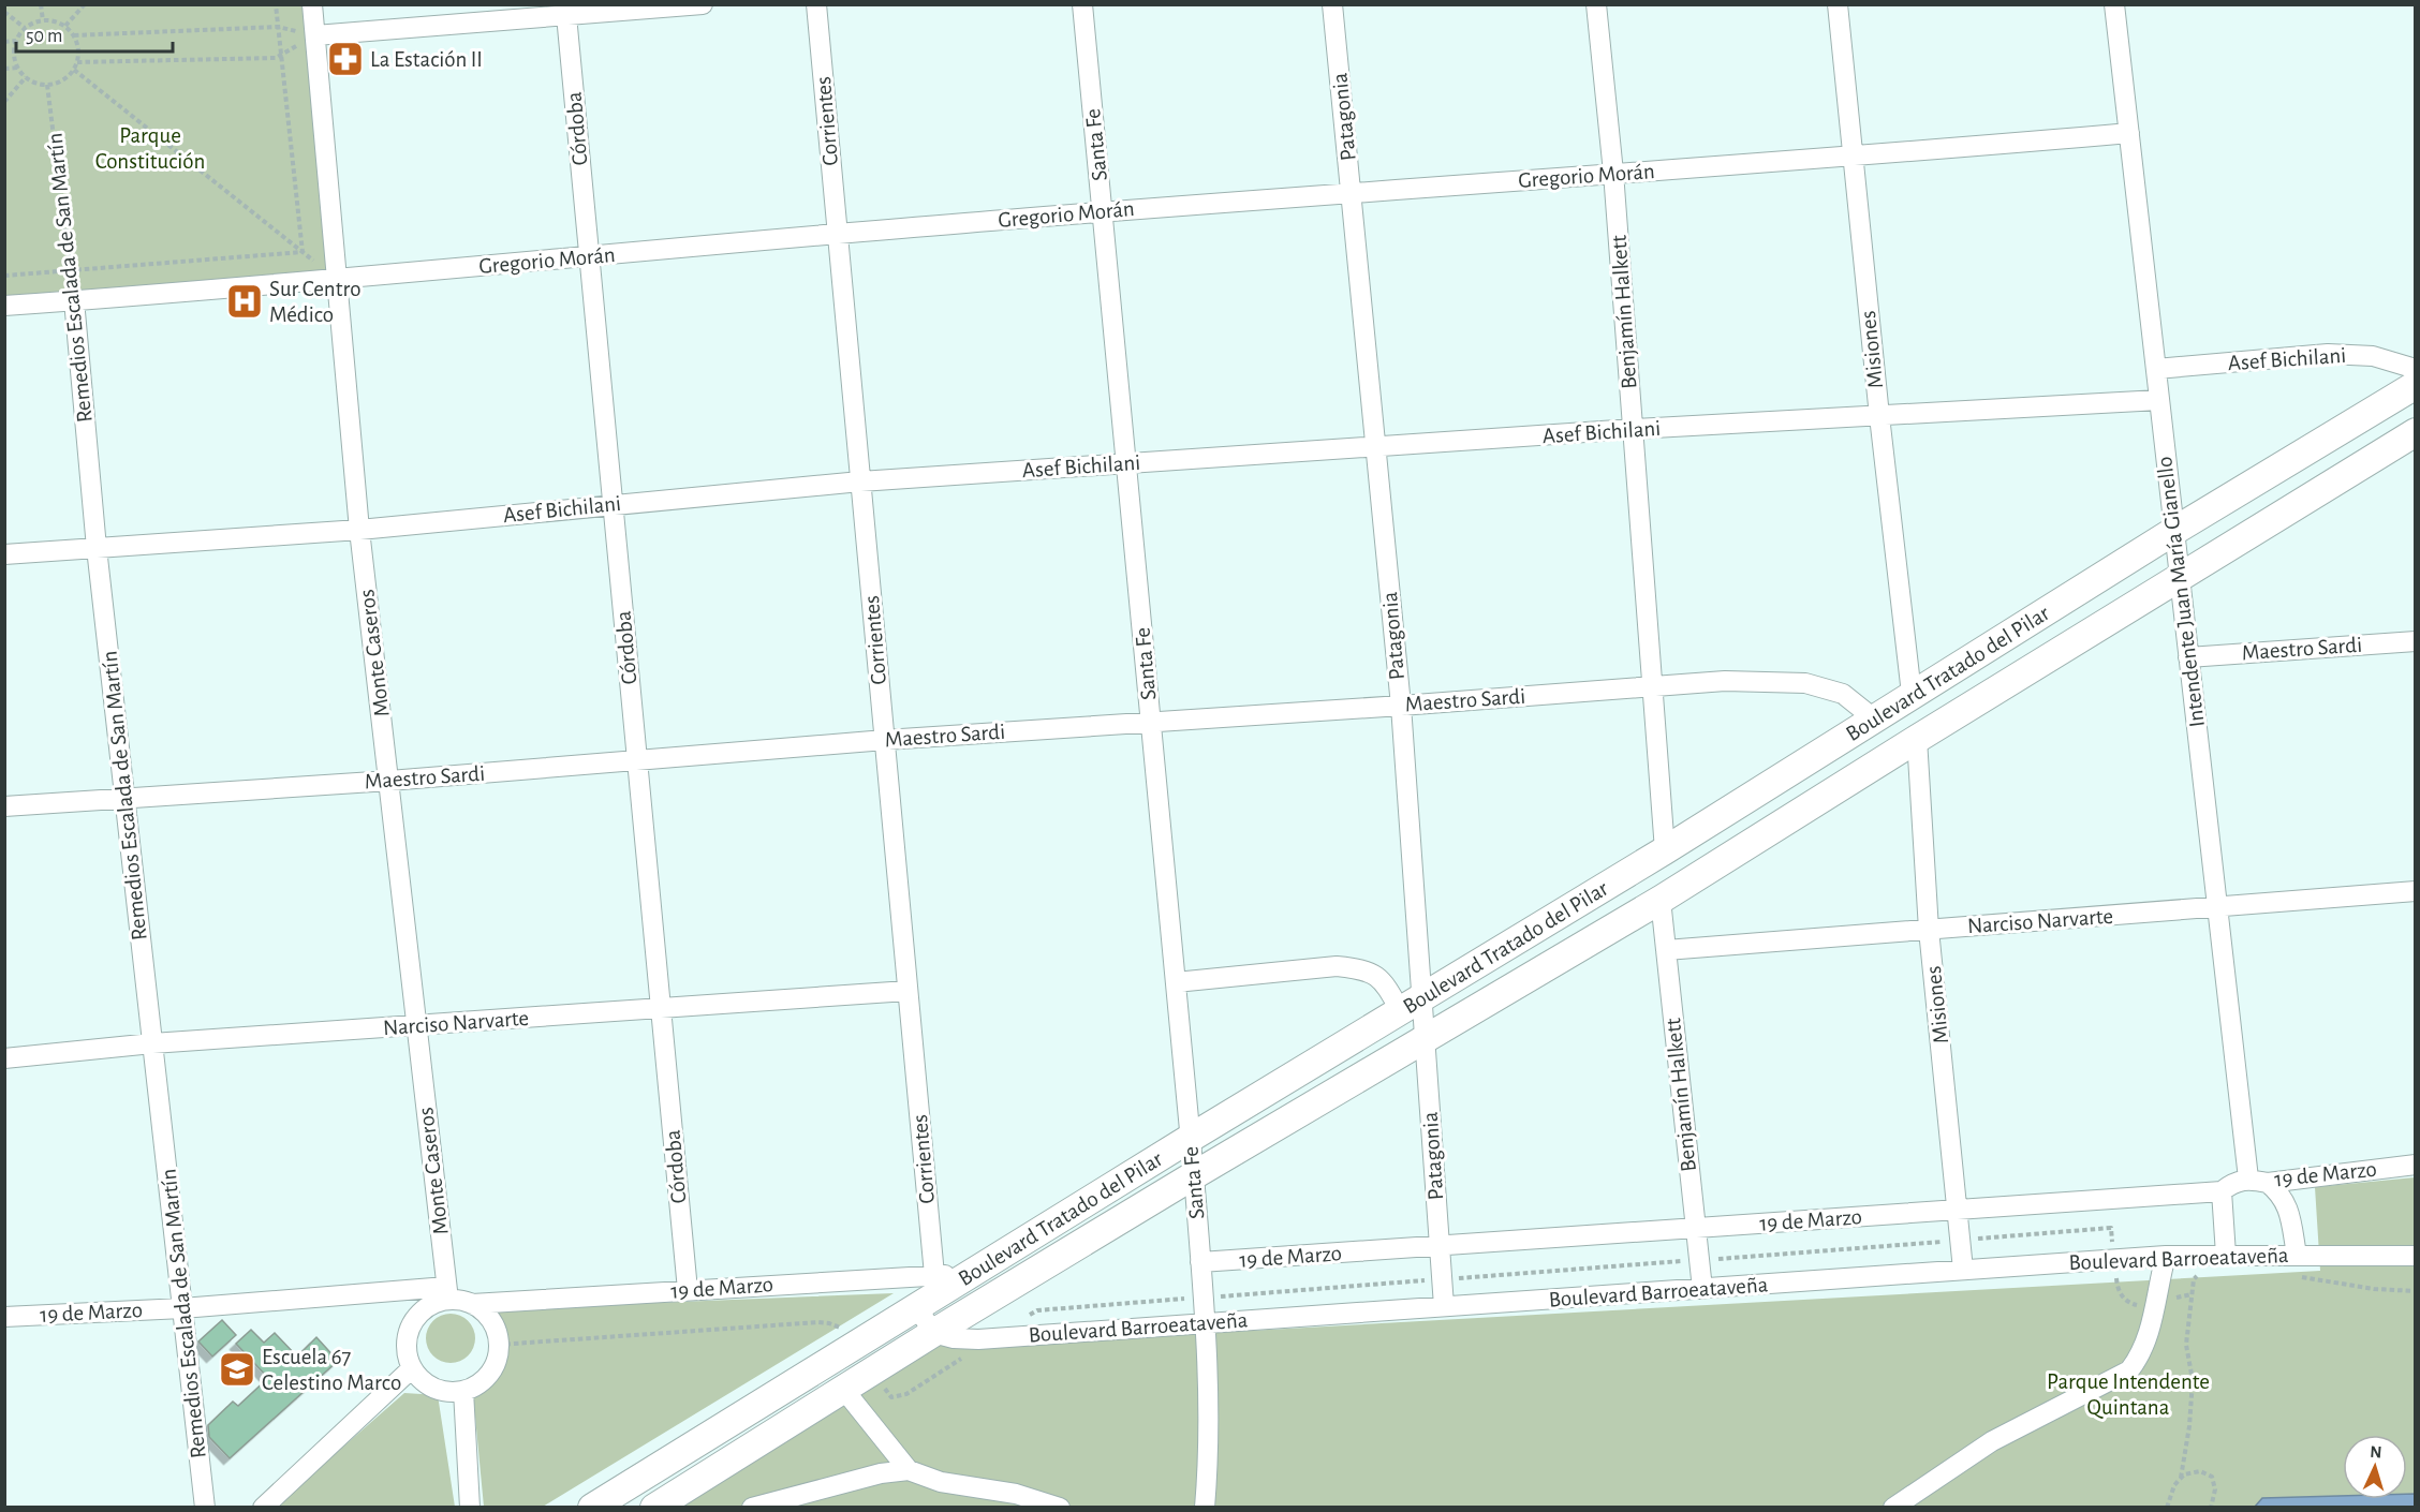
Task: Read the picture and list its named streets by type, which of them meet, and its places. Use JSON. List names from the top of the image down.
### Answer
{
  "streets": {
    "main road": ["Boulevard Tratado del Pilar"],
    "street": [
      "Patagonia",
      "Corrientes",
      "Córdoba",
      "Santa Fe",
      "Gregorio Morán",
      "Remedios Escalada de San Martín",
      "Benjamín Halkett",
      "Misiones",
      "Asef Bichilani",
      "Intendente Juan María Gianello",
      "Maestro Sardi",
      "Monte Caseros",
      "Narciso Narvarte",
      "19 de Marzo",
      "Boulevard Barroeataveña"
    ]
  },
  "crossings": [
    ["Patagonia", "Gregorio Morán"],
    ["Patagonia", "Asef Bichilani"],
    ["Patagonia", "Maestro Sardi"],
    ["Patagonia", "Boulevard Tratado del Pilar"],
    ["Patagonia", "19 de Marzo"],
    ["Patagonia", "Boulevard Barroeataveña"],
    ["Corrientes", "Gregorio Morán"],
    ["Corrientes", "Asef Bichilani"],
    ["Corrientes", "Maestro Sardi"],
    ["Corrientes", "Narciso Narvarte"],
    ["Corrientes", "19 de Marzo"],
    ["Córdoba", "Gregorio Morán"],
    ["Córdoba", "Asef Bichilani"],
    ["Córdoba", "Maestro Sardi"],
    ["Córdoba", "Narciso Narvarte"],
    ["Córdoba", "19 de Marzo"],
    ["Santa Fe", "Gregorio Morán"],
    ["Santa Fe", "Asef Bichilani"],
    ["Santa Fe", "Maestro Sardi"],
    ["Santa Fe", "Boulevard Tratado del Pilar"],
    ["Santa Fe", "19 de Marzo"],
    ["Santa Fe", "Boulevard Barroeataveña"],
    ["Gregorio Morán", "Remedios Escalada de San Martín"],
    ["Gregorio Morán", "Benjamín Halkett"],
    ["Gregorio Morán", "Misiones"],
    ["Gregorio Morán", "Intendente Juan María Gianello"],
    ["Gregorio Morán", "Monte Caseros"],
    ["Remedios Escalada de San Martín", "Asef Bichilani"],
    ["Remedios Escalada de San Martín", "Maestro Sardi"],
    ["Remedios Escalada de San Martín", "Narciso Narvarte"],
    ["Remedios Escalada de San Martín", "19 de Marzo"],
    ["Benjamín Halkett", "Asef Bichilani"],
    ["Benjamín Halkett", "Maestro Sardi"],
    ["Benjamín Halkett", "Boulevard Tratado del Pilar"],
    ["Benjamín Halkett", "Narciso Narvarte"],
    ["Benjamín Halkett", "19 de Marzo"],
    ["Benjamín Halkett", "Boulevard Barroeataveña"],
    ["Misiones", "Asef Bichilani"],
    ["Misiones", "Boulevard Tratado del Pilar"],
    ["Misiones", "Narciso Narvarte"],
    ["Misiones", "19 de Marzo"],
    ["Misiones", "Boulevard Barroeataveña"],
    ["Asef Bichilani", "Intendente Juan María Gianello"],
    ["Asef Bichilani", "Monte Caseros"],
    ["Intendente Juan María Gianello", "Maestro Sardi"],
    ["Intendente Juan María Gianello", "Boulevard Tratado del Pilar"],
    ["Intendente Juan María Gianello", "Narciso Narvarte"],
    ["Intendente Juan María Gianello", "19 de Marzo"],
    ["Maestro Sardi", "Monte Caseros"],
    ["Maestro Sardi", "Boulevard Tratado del Pilar"],
    ["Monte Caseros", "Narciso Narvarte"],
    ["Monte Caseros", "19 de Marzo"],
    ["Boulevard Tratado del Pilar", "19 de Marzo"],
    ["Boulevard Tratado del Pilar", "Boulevard Barroeataveña"]
  ],
  "parks": ["Parque Constitución", "Parque Intendente Quintana"],
  "places": {
    "pharmacy": ["La Estación II"],
    "hospital": ["Sur Centro Médico"],
    "school or university": ["Escuela 67 Celestino Marco"]
  },
  "scale_bar": "50 m",
  "north": "top"
}
